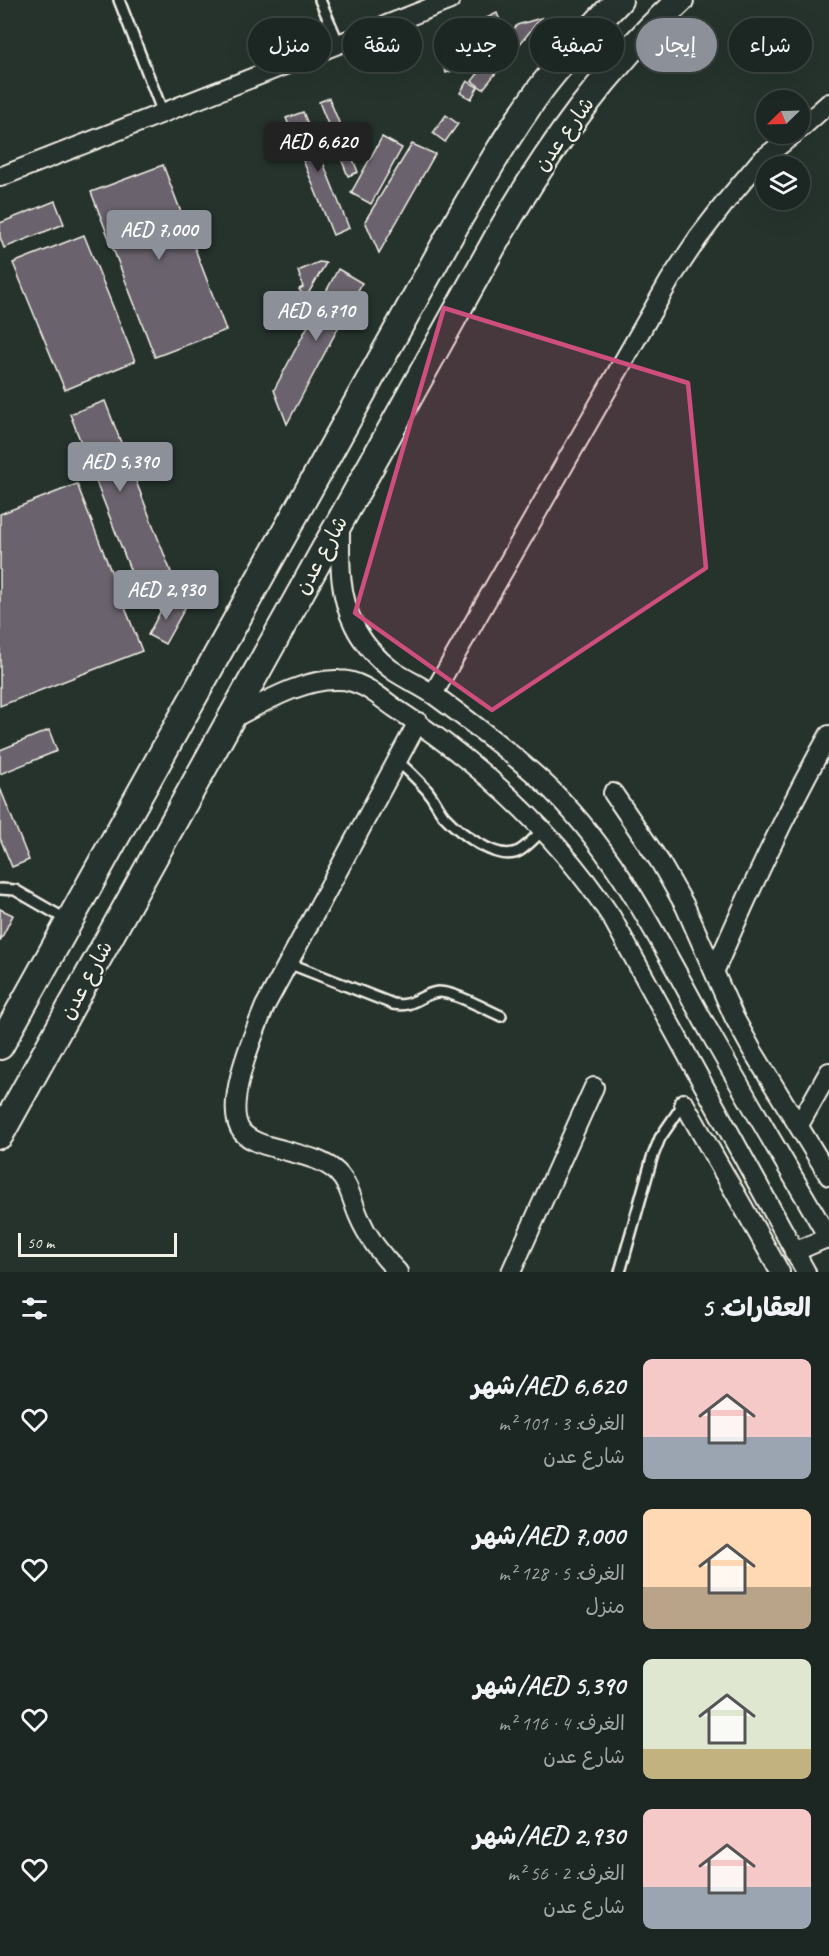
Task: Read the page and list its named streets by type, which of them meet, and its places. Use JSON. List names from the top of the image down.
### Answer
{
  "streets": {
    "street": ["شارع عدن"]
  },
  "scale_bar": "50 m",
  "north": "bottom left",
  "page": {
    "chip": [
      "شراء",
      "إيجار",
      "تصفية",
      "جديد",
      "شقة",
      "منزل"
    ],
    "price": [
      "AED 6,620",
      "AED 7,000",
      "AED 6,710",
      "AED 5,390",
      "AED 2,930"
    ],
    "scale": "50 m",
    "heading": "العقارات: 5",
    "list": [
      {
        "name": "AED 6,620/شهر",
        "note": "الغرف: 3 · 101 m² · شارع عدن"
      },
      {
        "name": "AED 7,000/شهر",
        "note": "الغرف: 5 · 128 m² · منزل"
      },
      {
        "name": "AED 5,390/شهر",
        "note": "الغرف: 4 · 116 m² · شارع عدن"
      },
      {
        "name": "AED 2,930/شهر",
        "note": "الغرف: 2 · 56 m² · شارع عدن"
      }
    ]
  }
}
